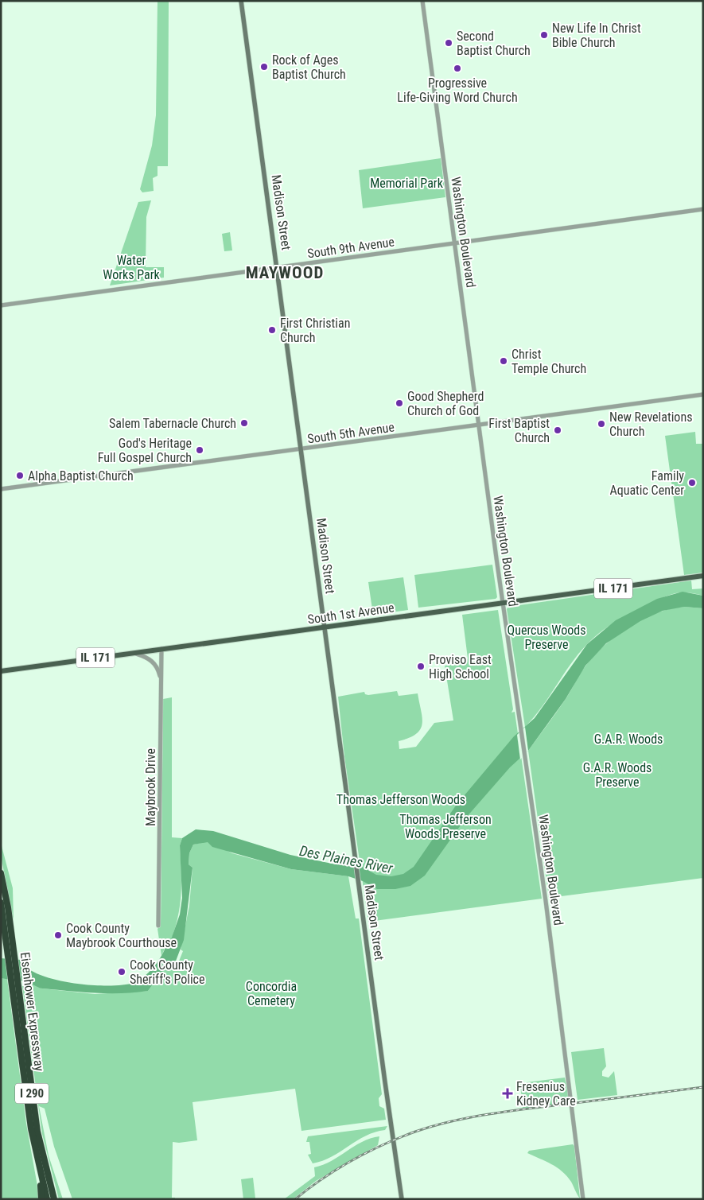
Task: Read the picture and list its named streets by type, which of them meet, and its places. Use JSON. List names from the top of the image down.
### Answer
{
  "streets": {
    "highway": ["Eisenhower Expressway", "I 290"],
    "main road": ["Madison Street", "IL 171", "South 1st Avenue"],
    "street": [
      "Washington Boulevard",
      "South 9th Avenue",
      "South 5th Avenue",
      "Maybrook Drive"
    ]
  },
  "crossings": [
    ["Madison Street", "South 9th Avenue"],
    ["Madison Street", "South 5th Avenue"],
    ["Madison Street", "South 1st Avenue"],
    ["Washington Boulevard", "South 9th Avenue"],
    ["Washington Boulevard", "South 5th Avenue"],
    ["Washington Boulevard", "South 1st Avenue"],
    ["South 1st Avenue", "Maybrook Drive"]
  ],
  "districts": ["MAYWOOD"],
  "water": ["Des Plaines River"],
  "parks": [
    "Memorial Park",
    "Water Works Park",
    "Quercus Woods Preserve",
    "G.A.R. Woods",
    "G.A.R. Woods Preserve",
    "Thomas Jefferson Woods",
    "Thomas Jefferson Woods Preserve",
    "Concordia Cemetery"
  ],
  "places": {
    "other": [
      "New Life In Christ Bible Church",
      "Second Baptist Church",
      "Rock of Ages Baptist Church",
      "Progressive Life-Giving Word Church",
      "First Christian Church",
      "Christ Temple Church",
      "Good Shepherd Church of God",
      "Salem Tabernacle Church",
      "New Revelations Church",
      "First Baptist Church",
      "God's Heritage Full Gospel Church",
      "Alpha Baptist Church",
      "Family Aquatic Center",
      "Proviso East High School",
      "Cook County Maybrook Courthouse",
      "Cook County Sheriff's Police"
    ],
    "health": ["Fresenius Kidney Care"]
  }
}
